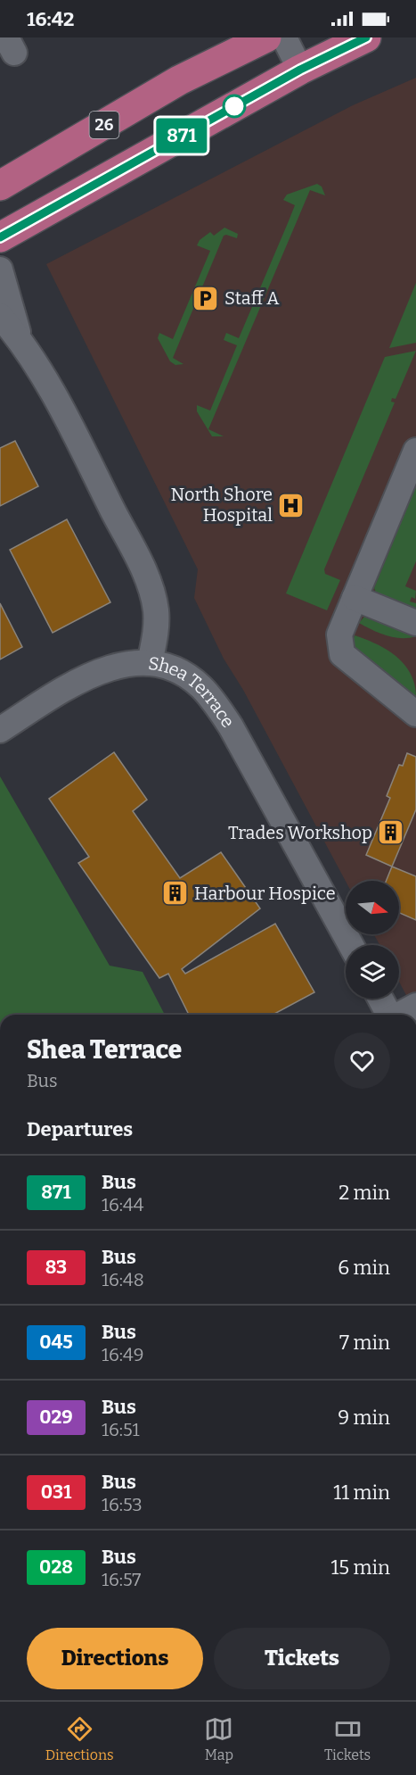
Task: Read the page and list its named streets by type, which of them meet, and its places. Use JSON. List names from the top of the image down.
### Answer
{
  "streets": {
    "main road": ["26"],
    "street": ["Shea Terrace"]
  },
  "places": {
    "parking": ["Staff A"],
    "hospital": ["North Shore Hospital"],
    "building": ["Trades Workshop", "Harbour Hospice"]
  },
  "lines": ["bus line 871"],
  "north": "right",
  "page": {
    "status": "16:42",
    "on_map": "871",
    "heading": [
      ["Shea Terrace", "Bus"],
      "Departures"
    ],
    "list": [
      {
        "mark": "871",
        "name": "Bus",
        "note": "16:44",
        "value": "2 min"
      },
      {
        "mark": "83",
        "name": "Bus",
        "note": "16:48",
        "value": "6 min"
      },
      {
        "mark": "045",
        "name": "Bus",
        "note": "16:49",
        "value": "7 min"
      },
      {
        "mark": "029",
        "name": "Bus",
        "note": "16:51",
        "value": "9 min"
      },
      {
        "mark": "031",
        "name": "Bus",
        "note": "16:53",
        "value": "11 min"
      },
      {
        "mark": "028",
        "name": "Bus",
        "note": "16:57",
        "value": "15 min"
      }
    ],
    "buttons": ["Directions", "Tickets"],
    "tabs": ["Directions", "Map", "Tickets"]
  }
}
